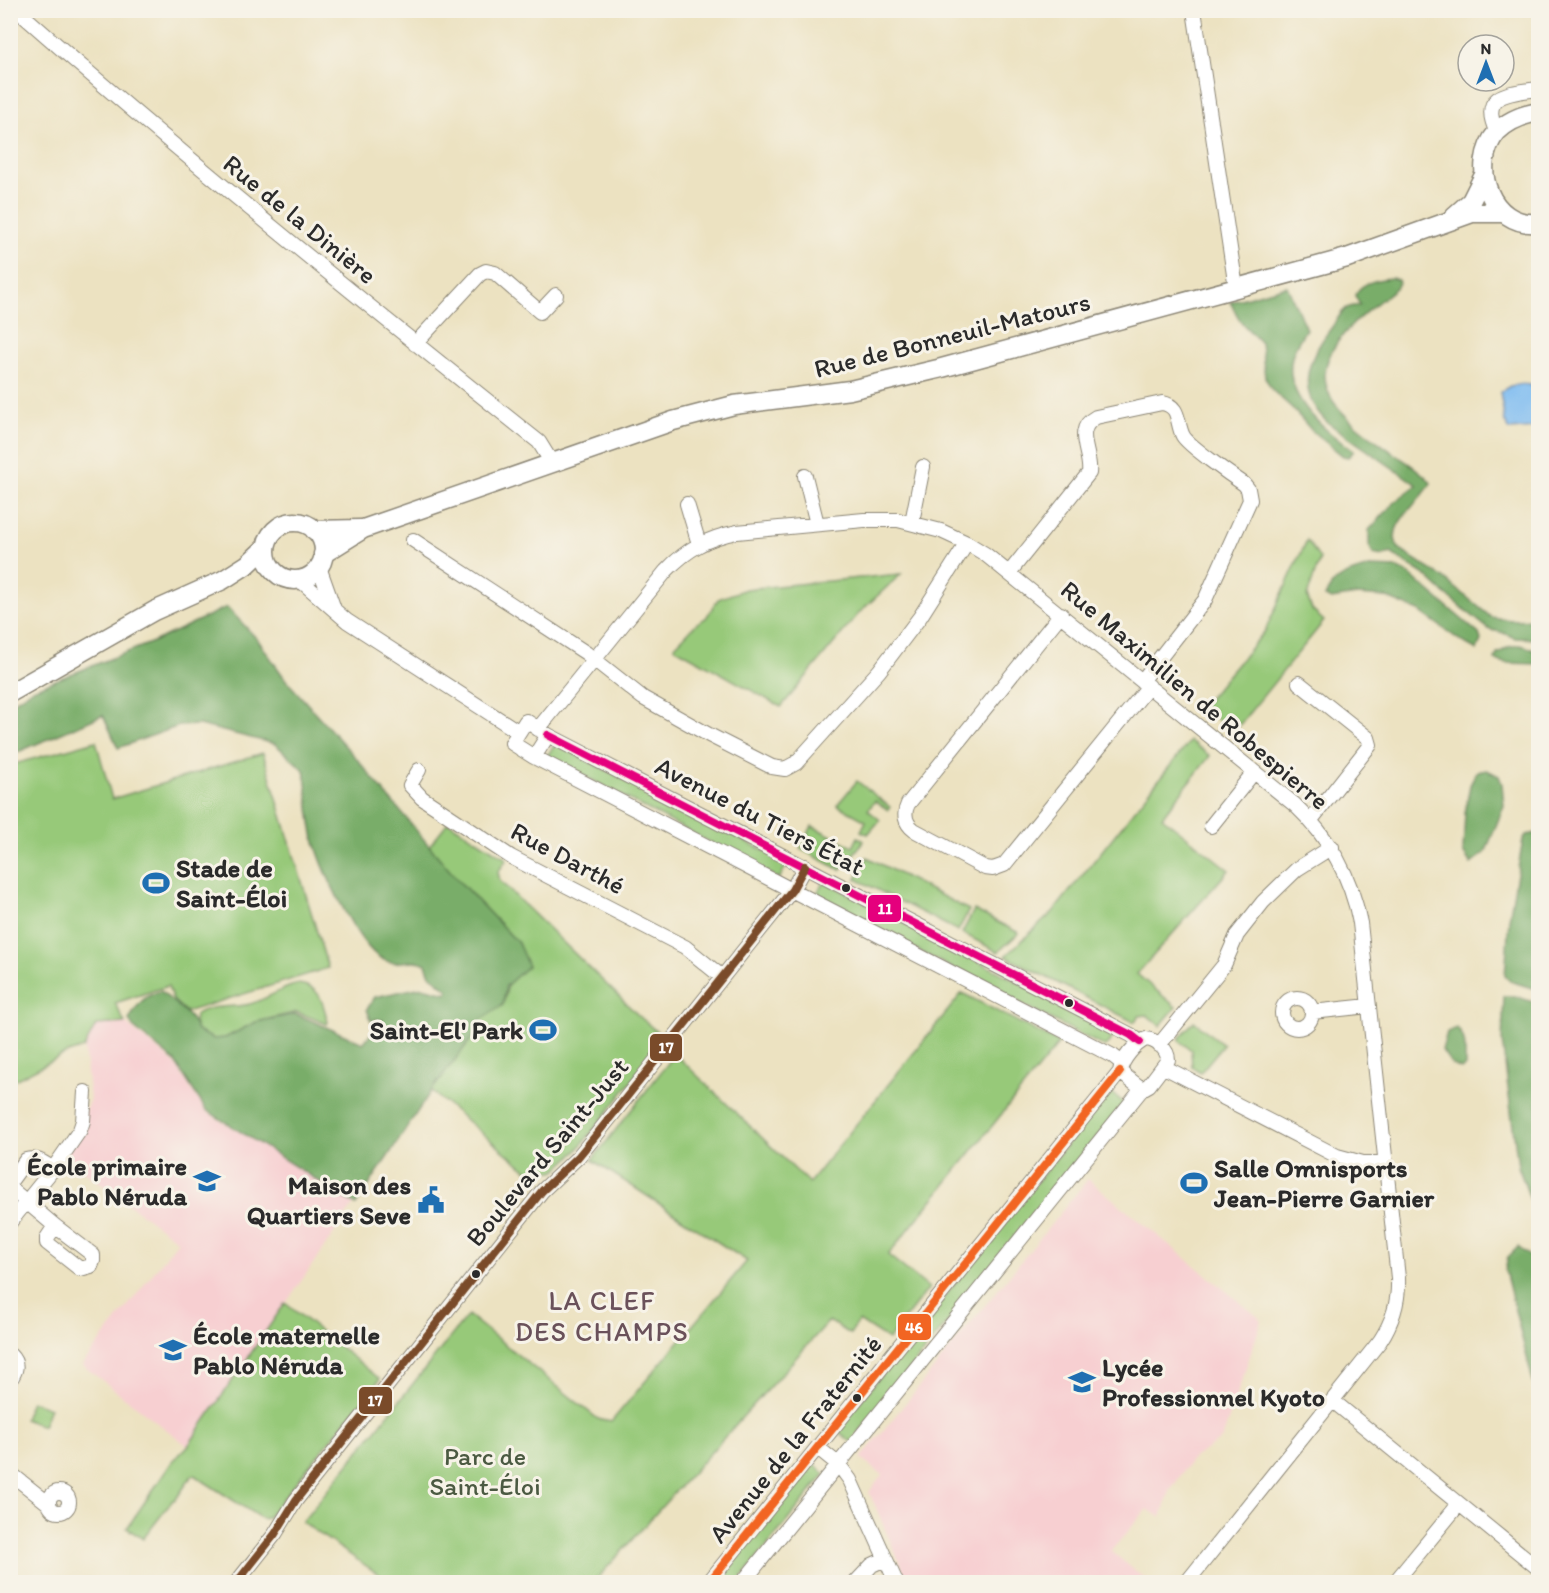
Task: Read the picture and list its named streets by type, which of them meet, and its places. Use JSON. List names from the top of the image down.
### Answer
{
  "streets": {
    "main road": ["Rue de Bonneuil-Matours"],
    "street": [
      "Rue de la Dinière",
      "Rue Maximilien de Robespierre",
      "Avenue du Tiers État",
      "Rue Darthé",
      "Boulevard Saint-Just",
      "Avenue de la Fraternité"
    ]
  },
  "crossings": [
    ["Rue de la Dinière", "Rue de Bonneuil-Matours"],
    ["Rue Maximilien de Robespierre", "Avenue du Tiers État"],
    ["Avenue du Tiers État", "Boulevard Saint-Just"],
    ["Avenue du Tiers État", "Avenue de la Fraternité"],
    ["Rue Darthé", "Boulevard Saint-Just"]
  ],
  "districts": ["LA CLEF DES CHAMPS"],
  "parks": ["Parc de Saint-Éloi"],
  "places": {
    "sports": ["Stade de Saint-Éloi", "Saint-El' Park", "Salle Omnisports Jean-Pierre Garnier"],
    "school or university": ["École primaire Pablo Néruda", "École maternelle Pablo Néruda", "Lycée Professionnel Kyoto"],
    "public building": ["Maison des Quartiers Seve"]
  },
  "lines": ["transit line 11", "transit line 17", "transit line 46"],
  "north": "top"
}
